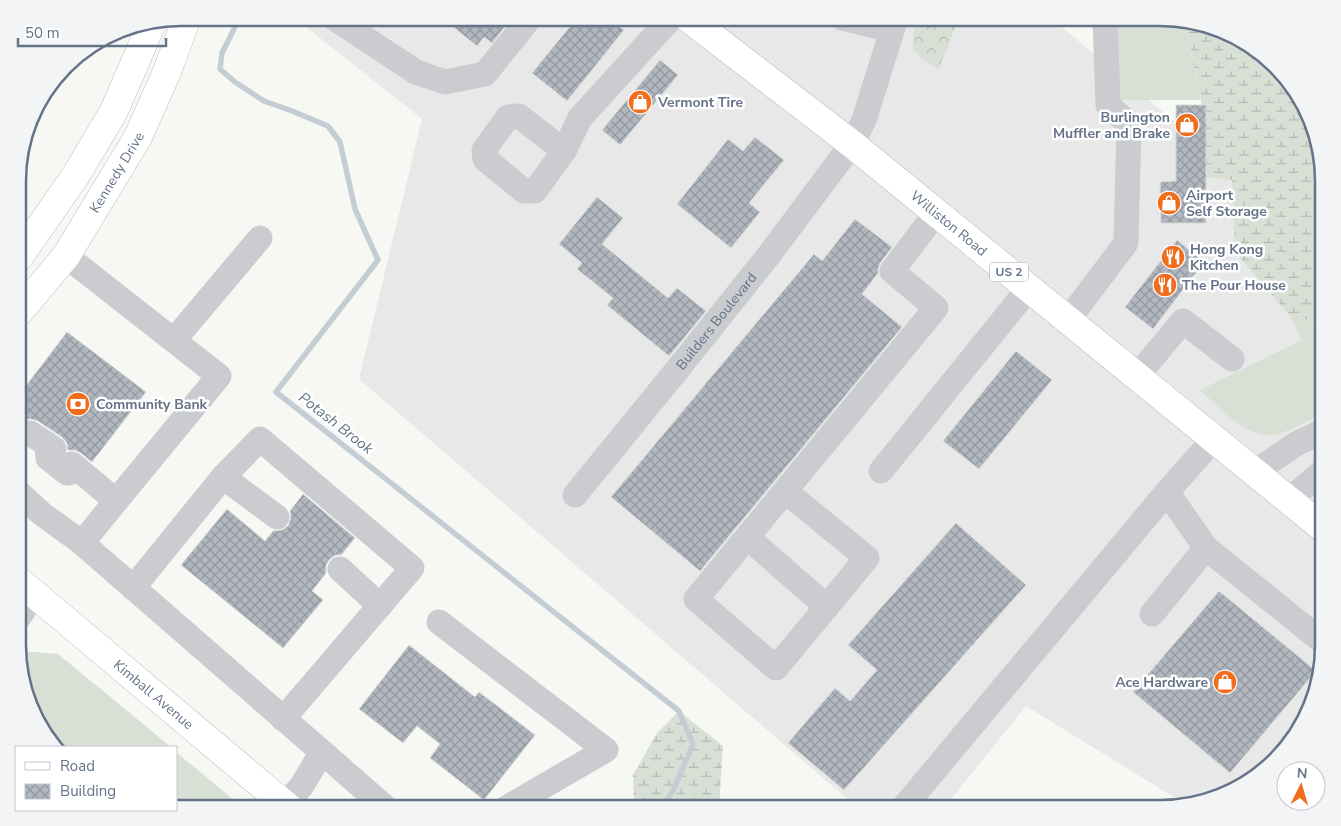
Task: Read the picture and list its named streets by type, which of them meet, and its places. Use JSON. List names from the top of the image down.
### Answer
{
  "streets": {
    "main road": [
      "Kennedy Drive",
      "Williston Road",
      "US 2",
      "Kimball Avenue"
    ],
    "street": ["Builders Boulevard"]
  },
  "crossings": [
    ["Williston Road", "Builders Boulevard"]
  ],
  "water": ["Potash Brook"],
  "places": {
    "shop": [
      "Vermont Tire",
      "Burlington Muffler and Brake",
      "Airport Self Storage",
      "Ace Hardware"
    ],
    "restaurant": ["Hong Kong Kitchen", "The Pour House"],
    "bank": ["Community Bank"]
  },
  "legend": ["Road", "Building"],
  "scale_bar": "50 m",
  "north": "top"
}
